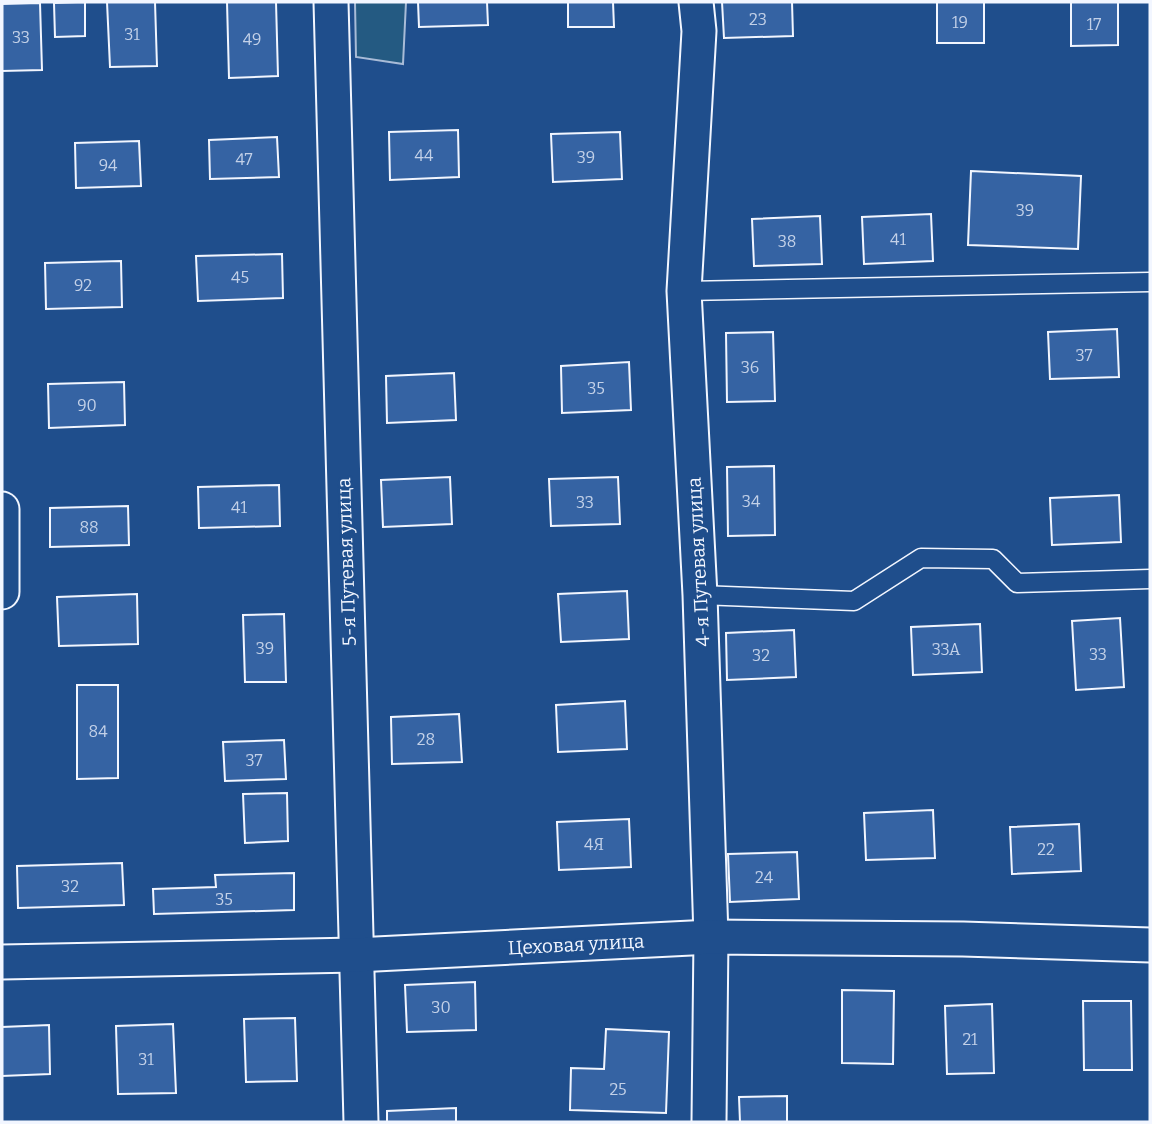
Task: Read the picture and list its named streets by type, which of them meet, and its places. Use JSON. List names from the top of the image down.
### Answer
{
  "streets": {
    "street": ["5-я Путевая улица", "4-я Путевая улица", "Цеховая улица"]
  },
  "crossings": [
    ["5-я Путевая улица", "Цеховая улица"],
    ["4-я Путевая улица", "Цеховая улица"]
  ],
  "house_numbers": [
    "23",
    "19",
    "17",
    "31",
    "33",
    "49",
    "44",
    "39",
    "47",
    "94",
    "39",
    "41",
    "38",
    "45",
    "92",
    "37",
    "36",
    "35",
    "90",
    "34",
    "33",
    "41",
    "88",
    "39",
    "33А",
    "33",
    "32",
    "84",
    "28",
    "37",
    "4Я",
    "22",
    "24",
    "32",
    "35",
    "30",
    "21",
    "31",
    "25"
  ]
}
